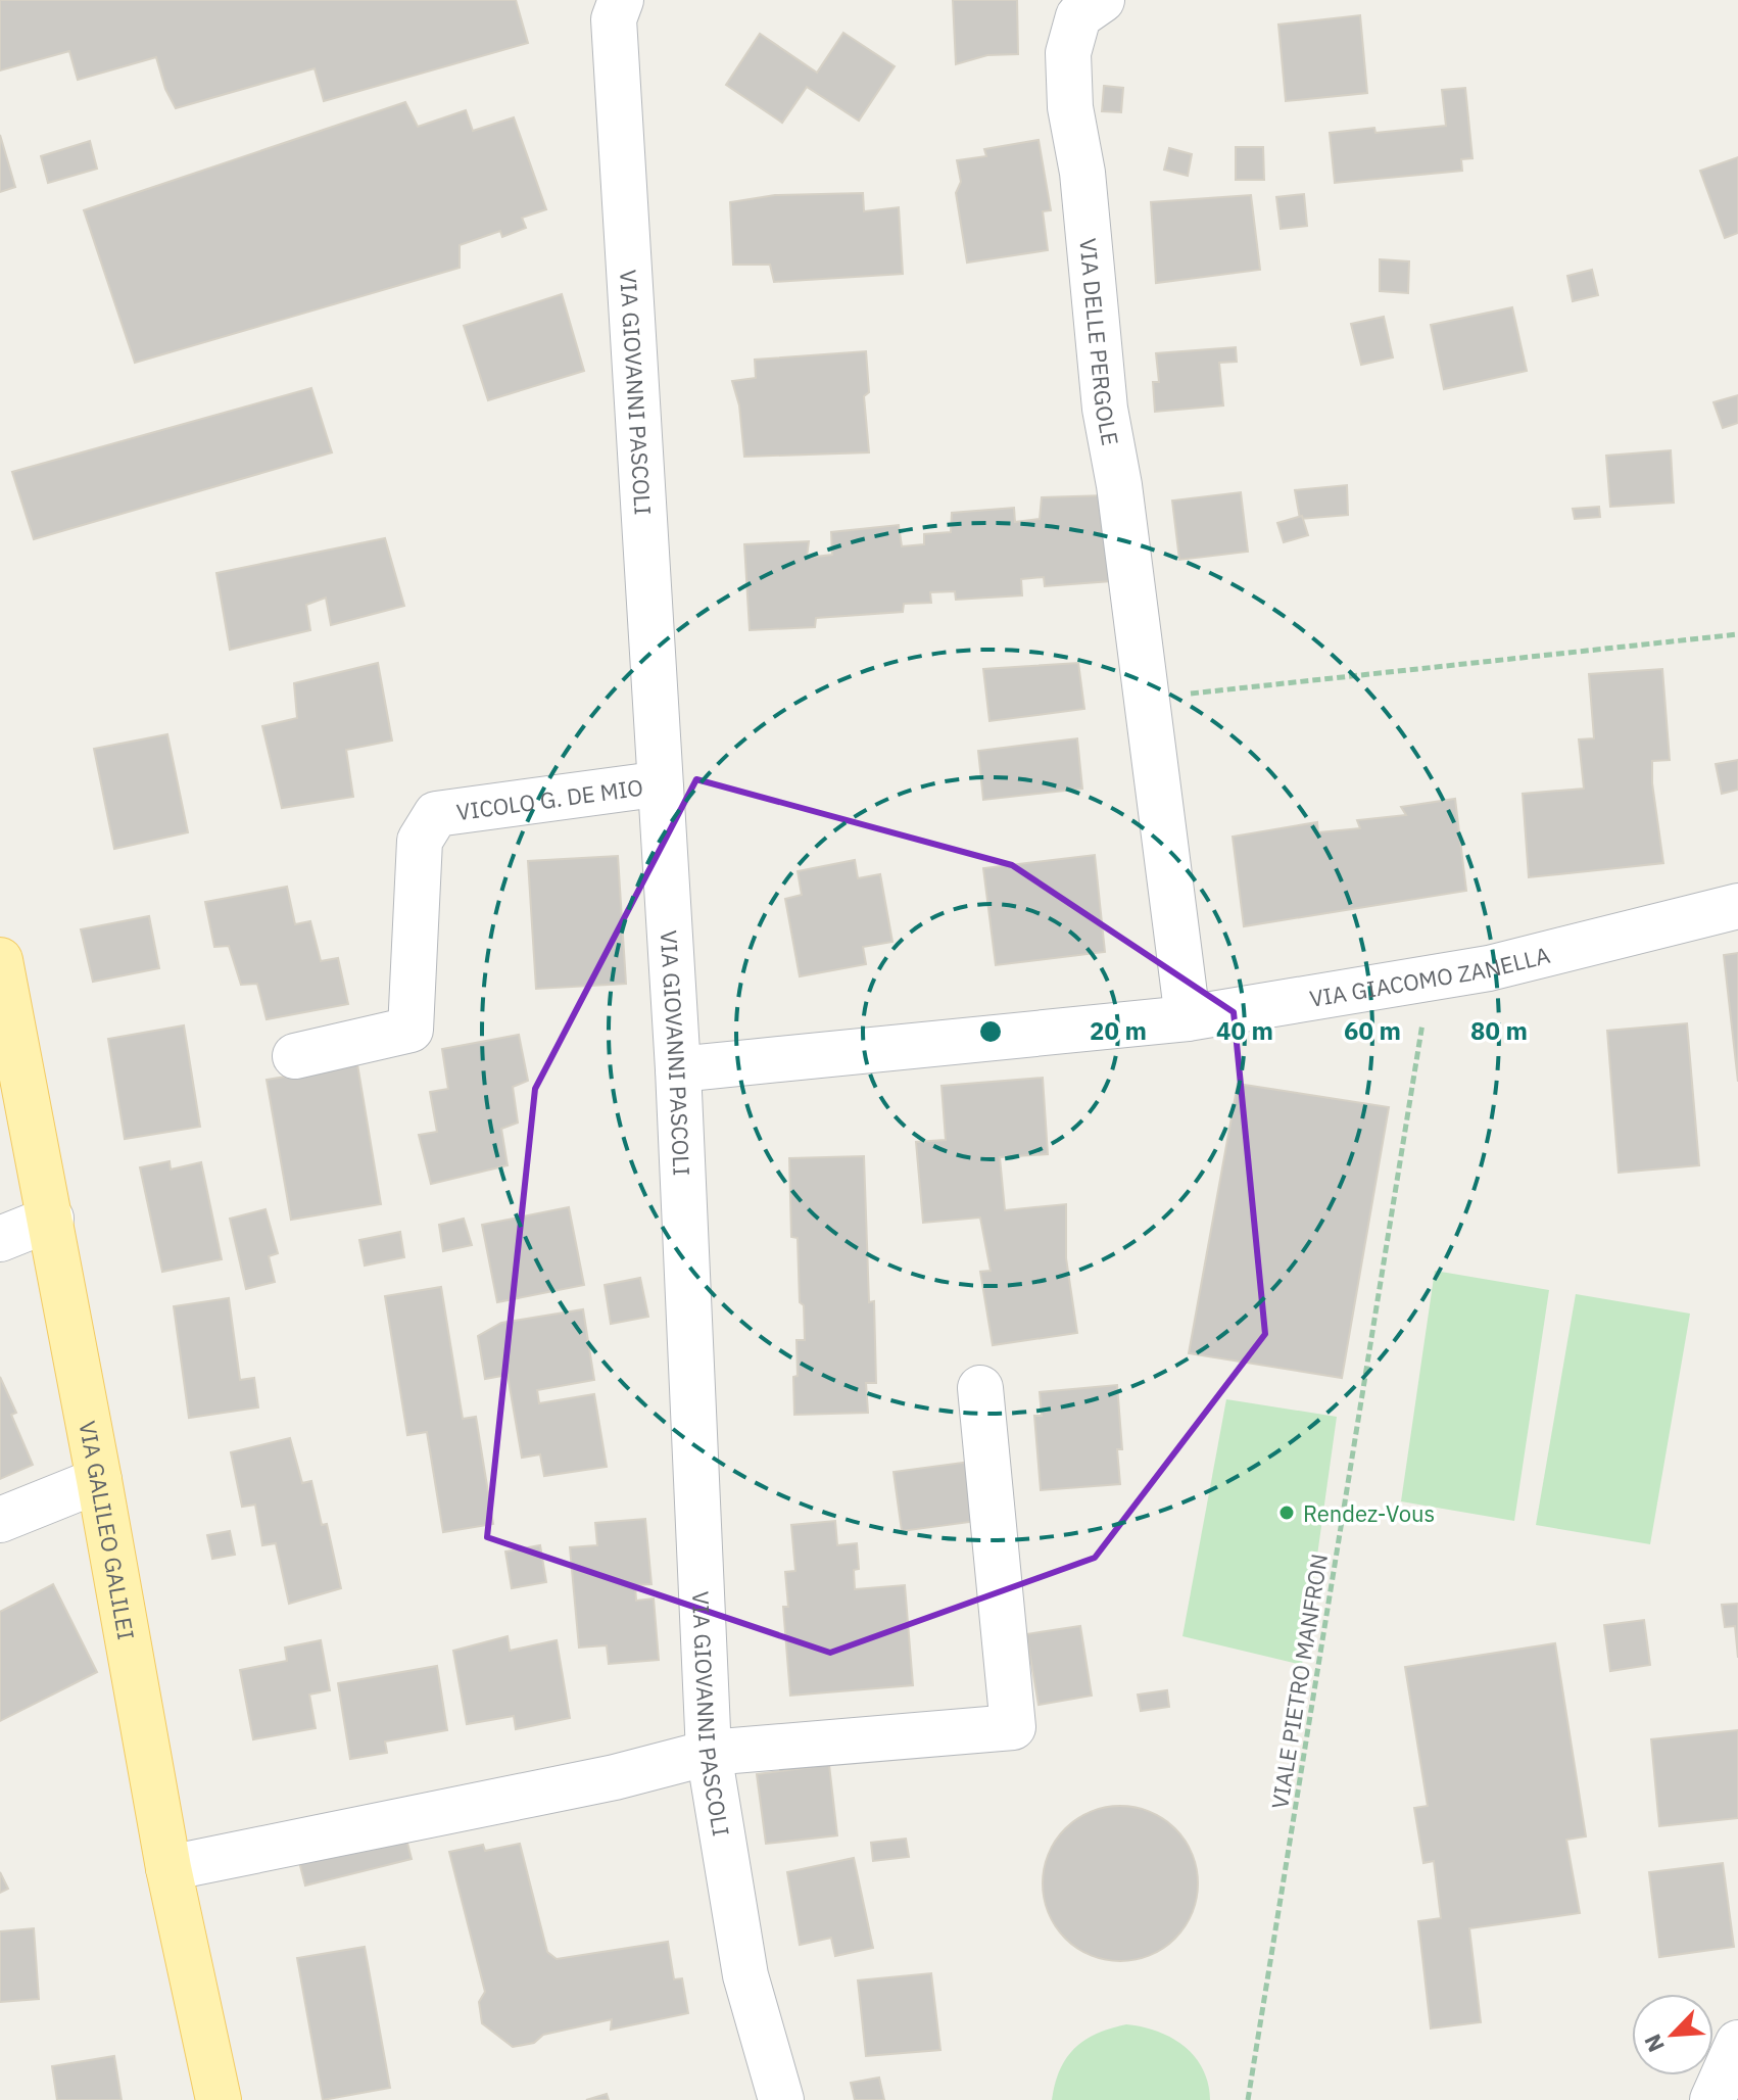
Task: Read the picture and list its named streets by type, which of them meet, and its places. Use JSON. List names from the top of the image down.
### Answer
{
  "streets": {
    "main road": ["VIA GALILEO GALILEI"],
    "street": [
      "VIA DELLE PERGOLE",
      "VIA GIOVANNI PASCOLI",
      "VICOLO G. DE MIO",
      "VIA GIACOMO ZANELLA"
    ],
    "path": ["VIALE PIETRO MANFRON"]
  },
  "crossings": [
    ["VIA DELLE PERGOLE", "VIA GIACOMO ZANELLA"],
    ["VIA GIOVANNI PASCOLI", "VICOLO G. DE MIO"],
    ["VIA GIOVANNI PASCOLI", "VIA GIACOMO ZANELLA"],
    ["VIA GIACOMO ZANELLA", "VIALE PIETRO MANFRON"]
  ],
  "places": ["Rendez-Vous"],
  "north": "bottom left",
  "rings": [
    "20 m",
    "40 m",
    "60 m",
    "80 m"
  ]
}
